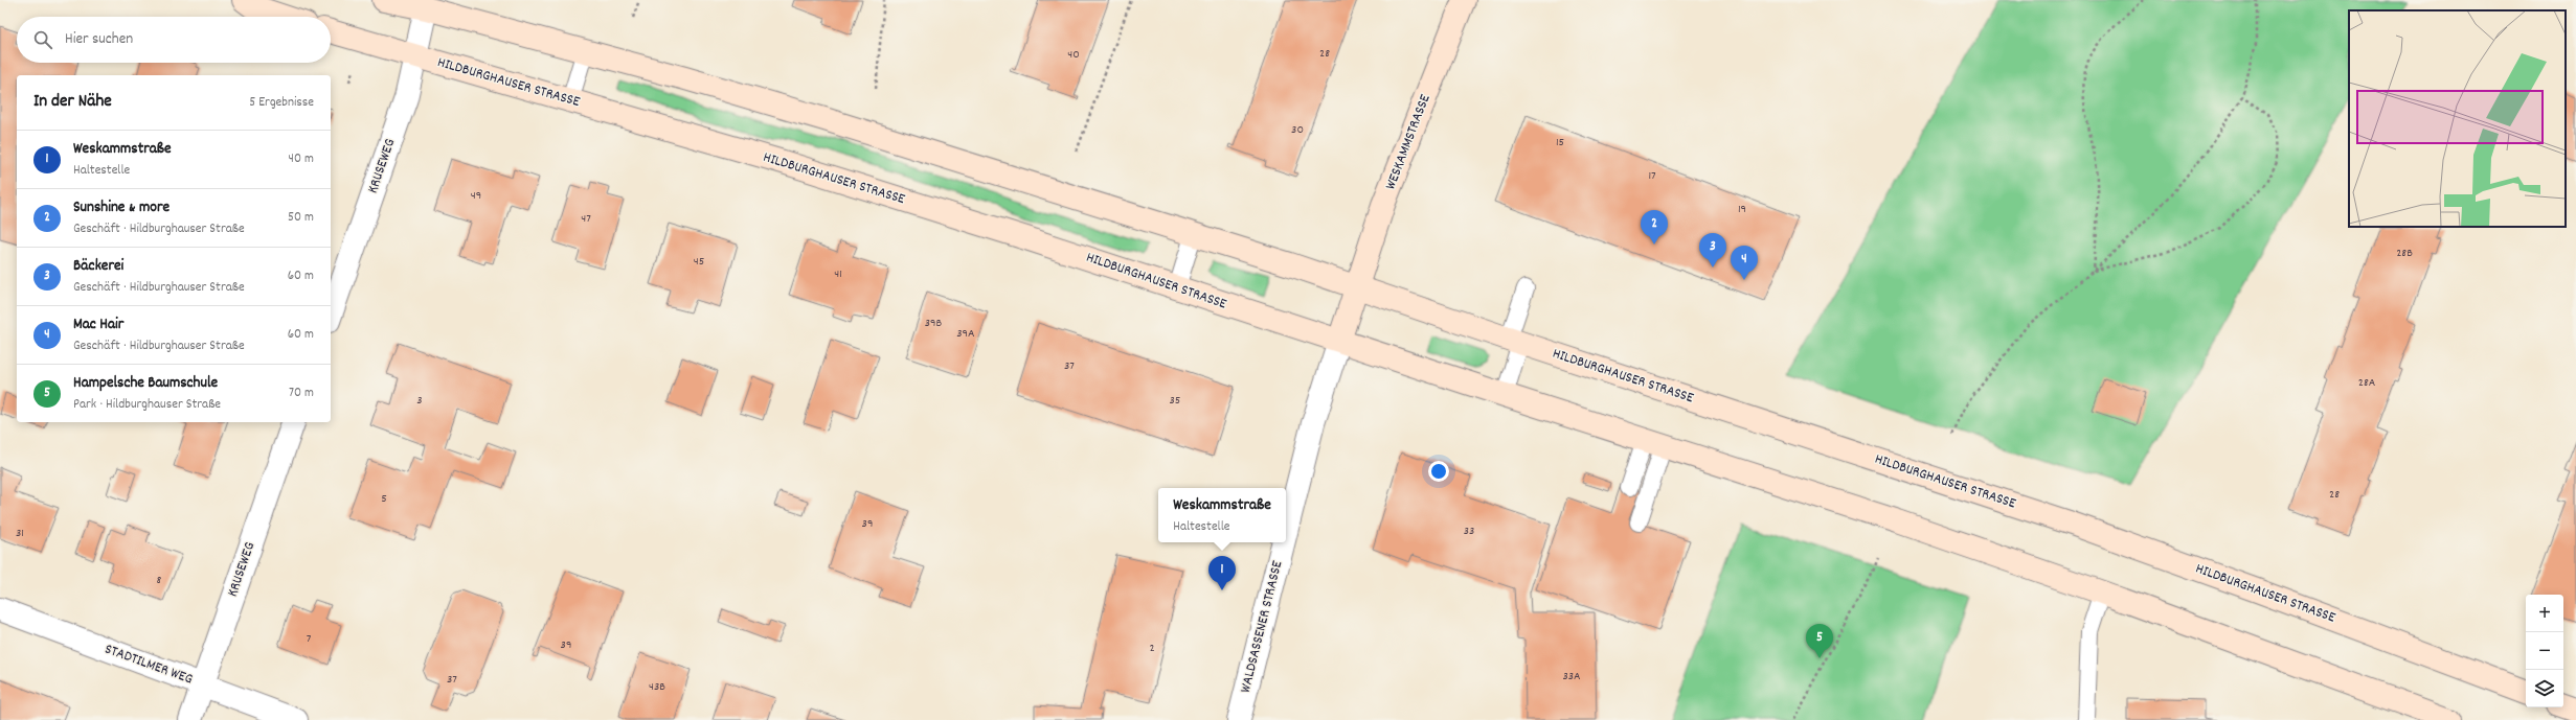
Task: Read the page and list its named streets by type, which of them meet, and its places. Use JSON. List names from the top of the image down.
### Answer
{
  "streets": {
    "main road": ["HILDBURGHAUSER STRASSE", "WESKAMMSTRASSE"],
    "street": ["KRUSEWEG", "WALDSASSENER STRASSE", "STADTILMER WEG"]
  },
  "crossings": [
    ["HILDBURGHAUSER STRASSE", "WESKAMMSTRASSE"],
    ["HILDBURGHAUSER STRASSE", "KRUSEWEG"],
    ["HILDBURGHAUSER STRASSE", "WALDSASSENER STRASSE"],
    ["KRUSEWEG", "STADTILMER WEG"]
  ],
  "house_numbers": [
    "28",
    "40",
    "30",
    "15",
    "17",
    "49",
    "19",
    "47",
    "28B",
    "45",
    "41",
    "39B",
    "39A",
    "37",
    "28A",
    "3",
    "35",
    "28",
    "5",
    "39",
    "33",
    "31",
    "8",
    "7",
    "39",
    "2",
    "33A",
    "37",
    "43B"
  ],
  "page": {
    "search": "Hier suchen",
    "heading": ["In der Nähe", "5 Ergebnisse"],
    "list": [
      {
        "mark": "1",
        "name": "Weskammstraße",
        "note": "Haltestelle",
        "value": "40 m"
      },
      {
        "mark": "2",
        "name": "Sunshine & more",
        "note": "Geschäft · Hildburghauser Straße",
        "value": "50 m"
      },
      {
        "mark": "3",
        "name": "Bäckerei",
        "note": "Geschäft · Hildburghauser Straße",
        "value": "60 m"
      },
      {
        "mark": "4",
        "name": "Mac Hair",
        "note": "Geschäft · Hildburghauser Straße",
        "value": "60 m"
      },
      {
        "mark": "5",
        "name": "Hampelsche Baumschule",
        "note": "Park · Hildburghauser Straße",
        "value": "70 m"
      }
    ],
    "pins": [
      "2",
      "3",
      "4",
      "1",
      "5"
    ],
    "popup": ["Weskammstraße", "Haltestelle"],
    "map_buttons": ["+", "−"]
  }
}
